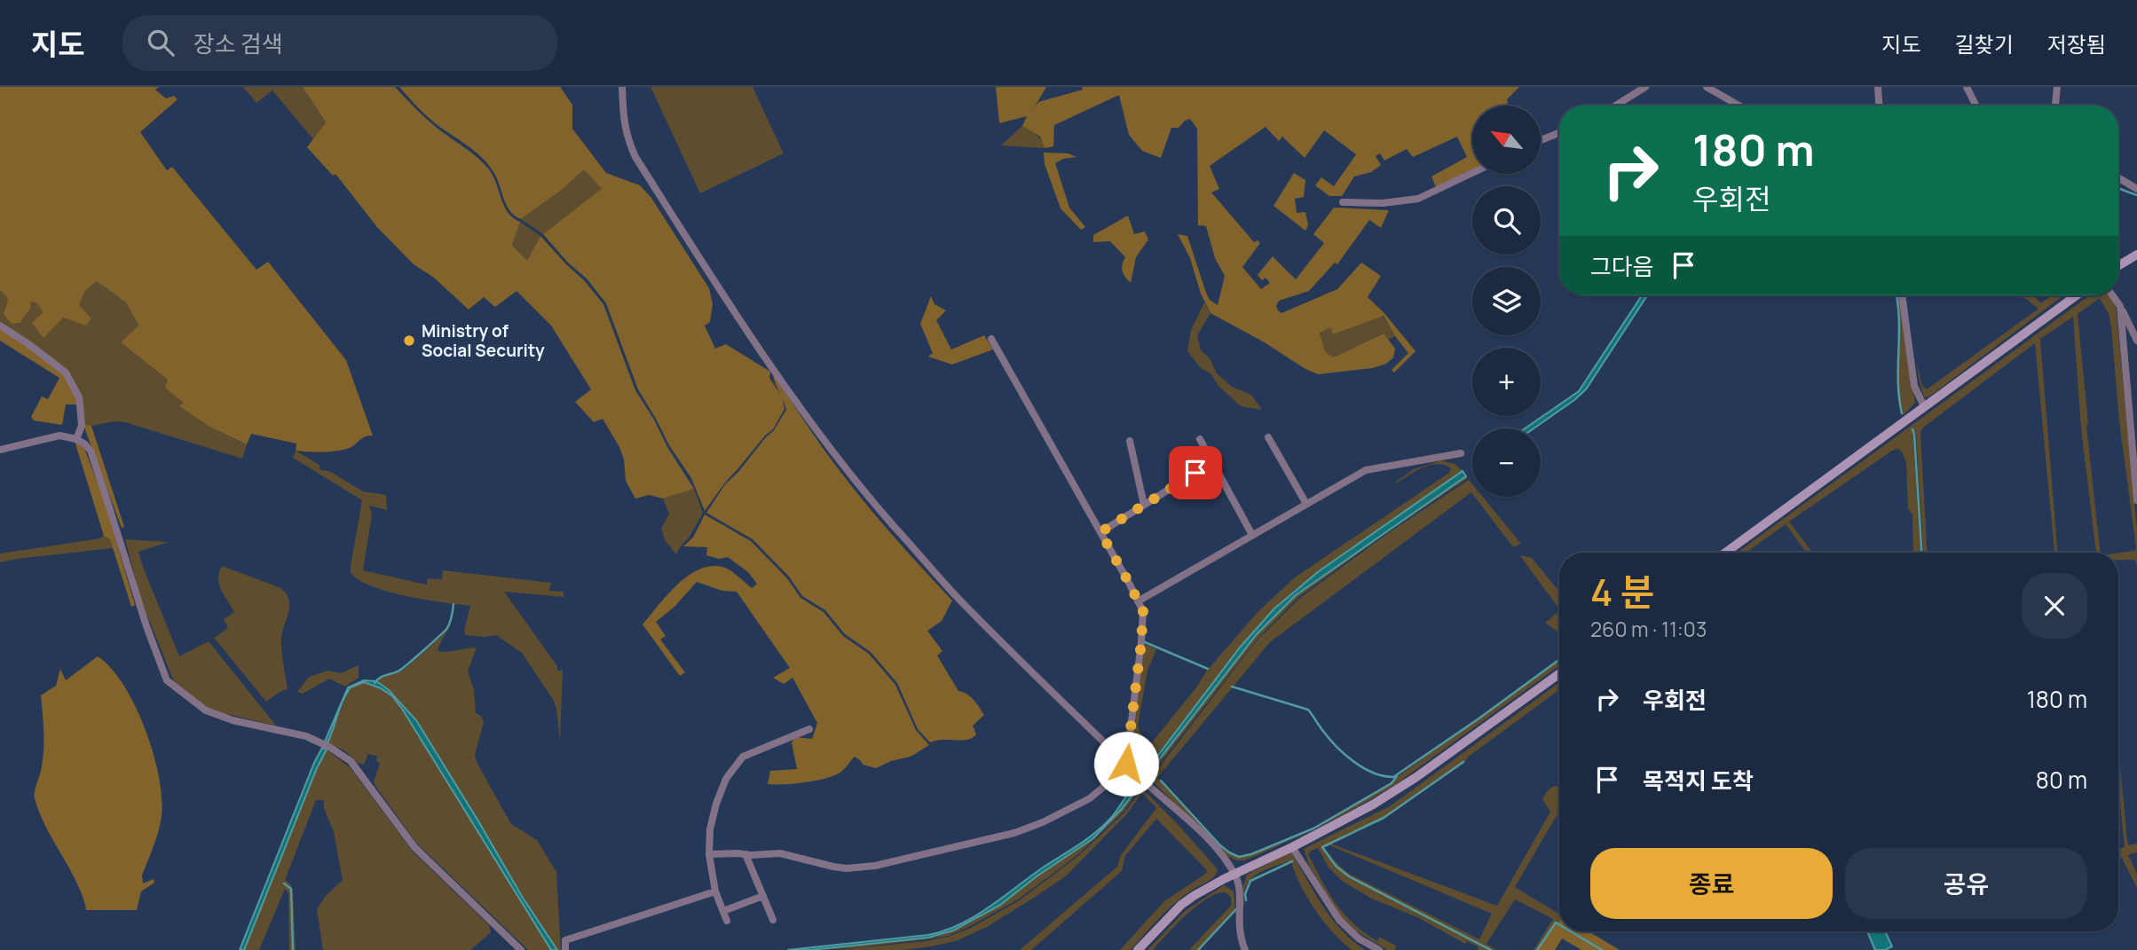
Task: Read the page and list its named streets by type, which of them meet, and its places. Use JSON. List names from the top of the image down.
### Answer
{
  "places": ["Ministry of Social Security"],
  "north": "top left",
  "page": {
    "header": "지도",
    "search": "장소 검색",
    "nav": ["지도", "길찾기", "저장됨"],
    "map_buttons": ["+", "−"],
    "turn": ["180 m", "우회전"],
    "then": "그다음",
    "heading": ["4 분", "260 m · 11:03"],
    "list": [
      {
        "name": "우회전",
        "value": "180 m"
      },
      {
        "name": "목적지 도착",
        "value": "80 m"
      }
    ],
    "buttons": ["종료", "공유"]
  }
}
